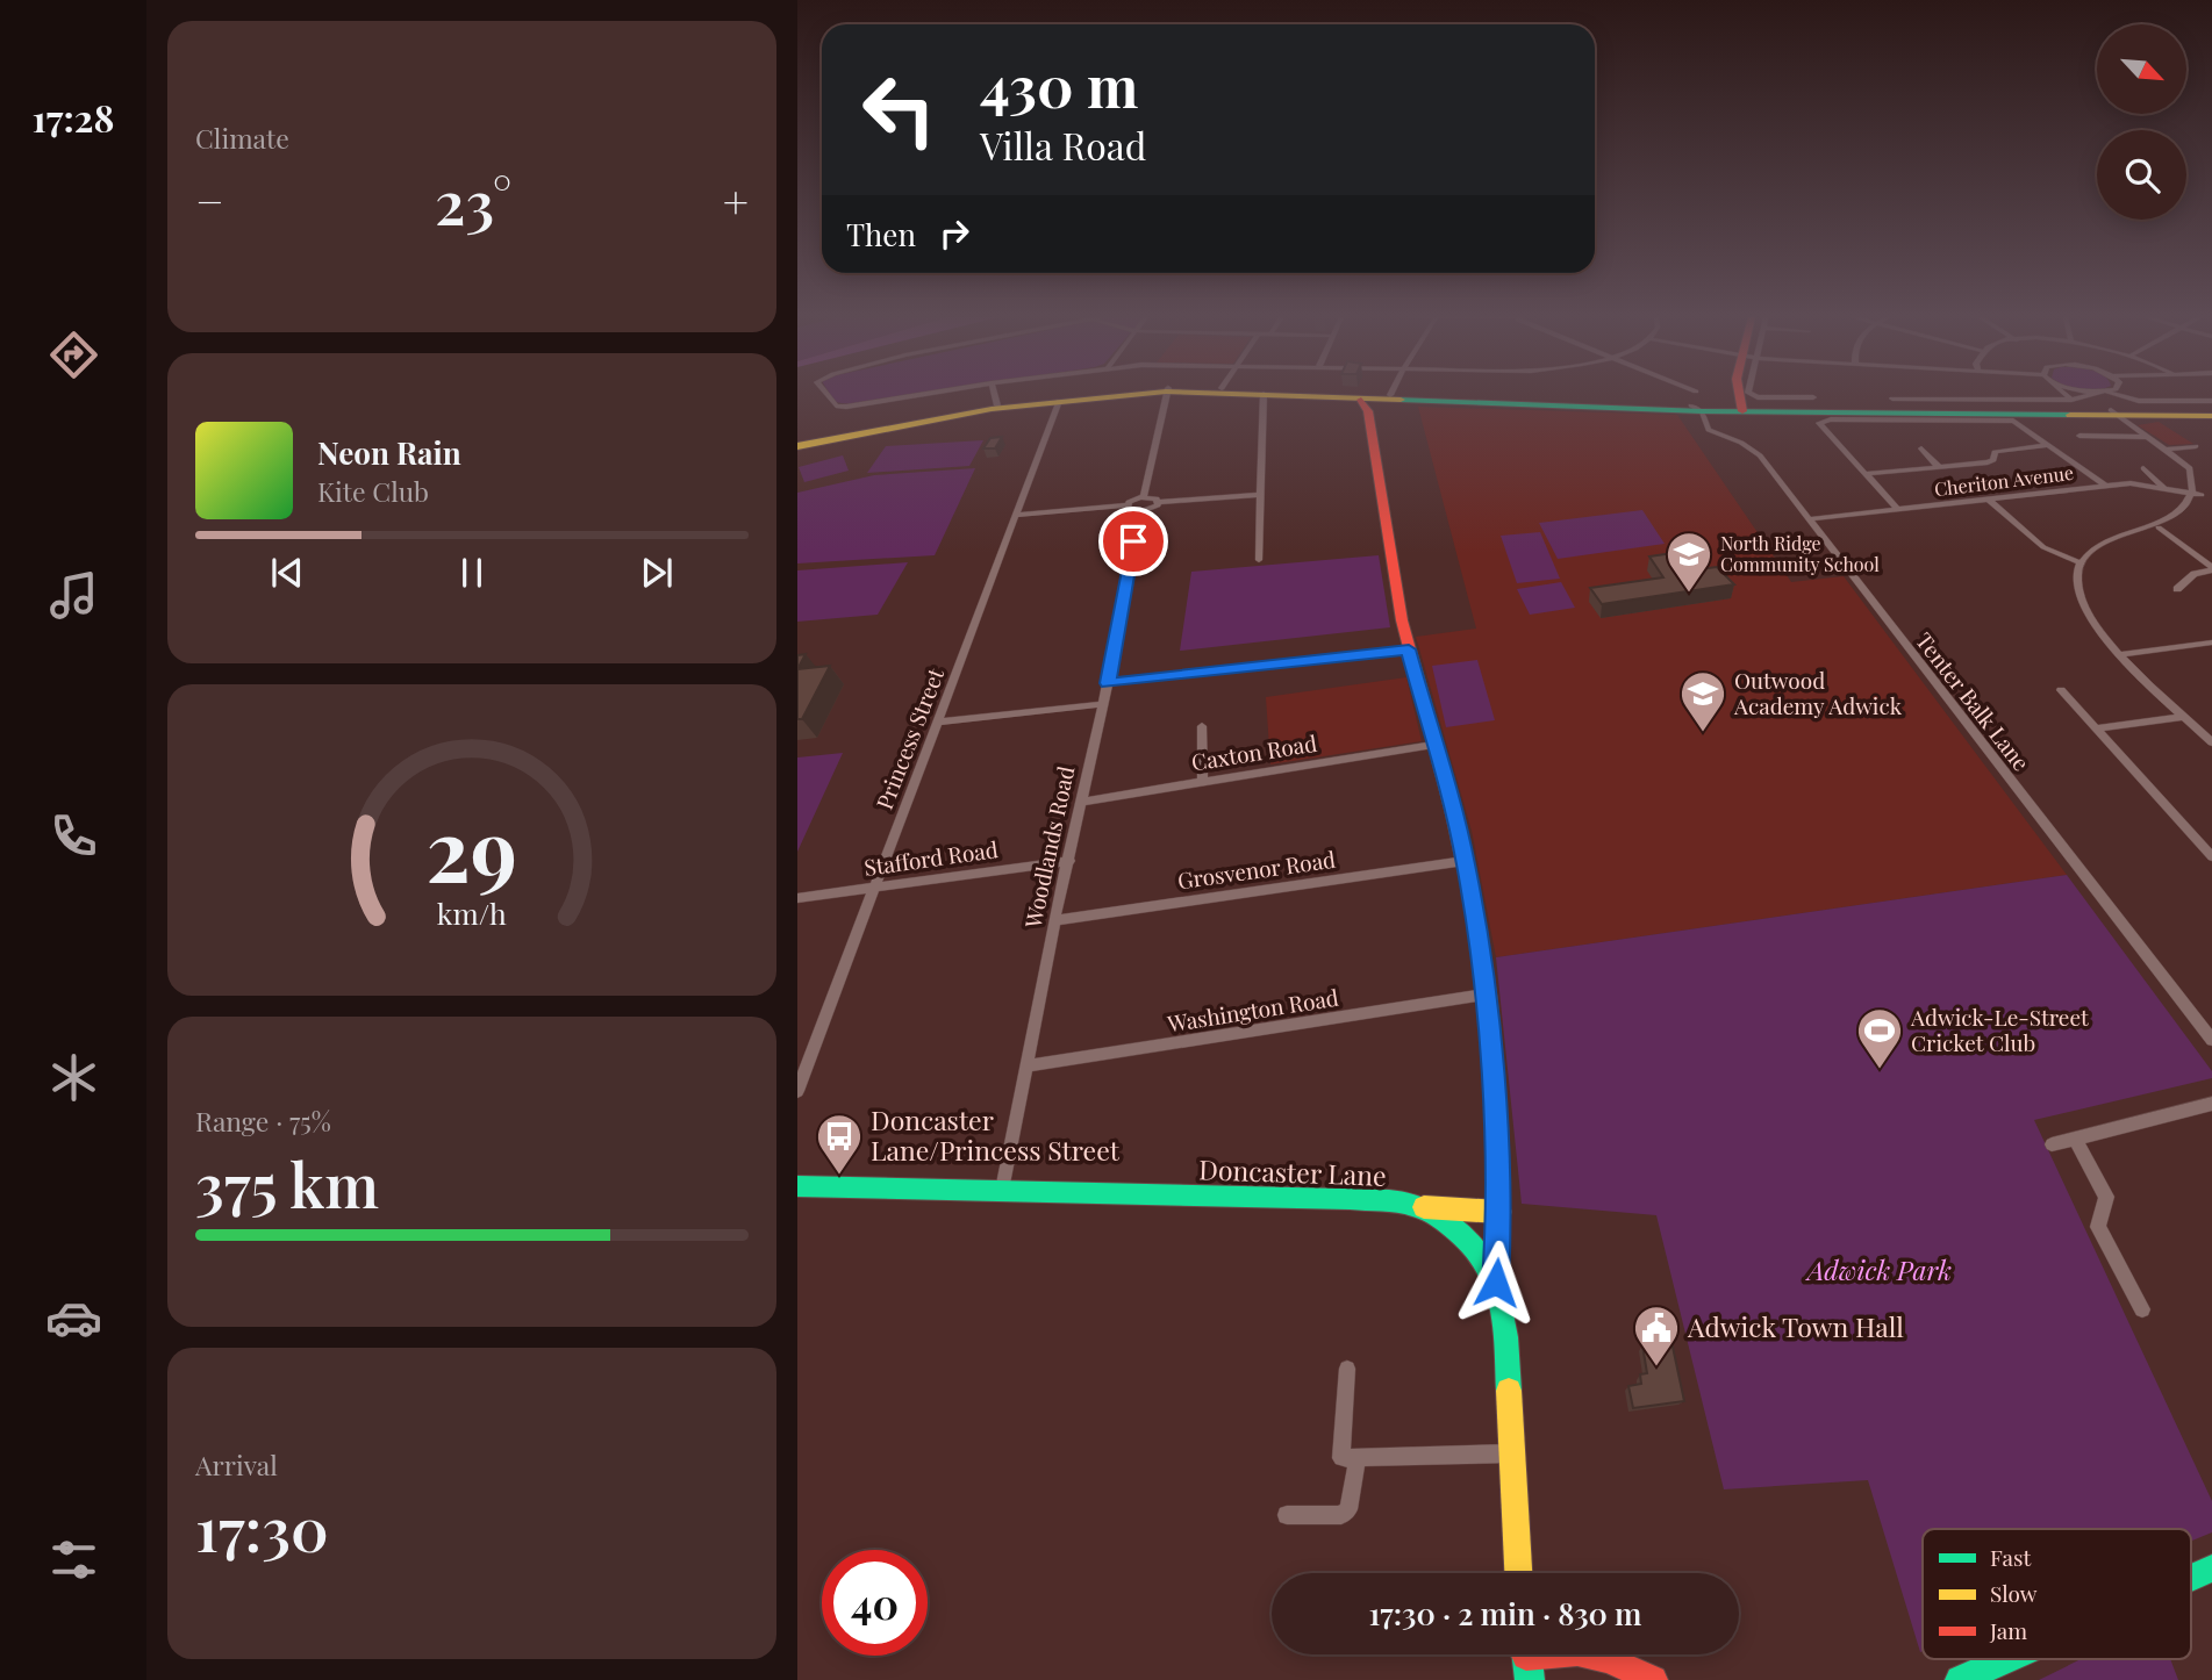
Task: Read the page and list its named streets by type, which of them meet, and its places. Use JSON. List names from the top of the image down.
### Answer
{
  "streets": {
    "main road": ["Doncaster Lane"],
    "street": [
      "Cheriton Avenue",
      "Tenter Balk Lane",
      "Princess Street",
      "Caxton Road",
      "Woodlands Road",
      "Stafford Road",
      "Grosvenor Road",
      "Washington Road"
    ]
  },
  "crossings": [
    ["Cheriton Avenue", "Tenter Balk Lane"],
    ["Princess Street", "Stafford Road"],
    ["Caxton Road", "Woodlands Road"],
    ["Woodlands Road", "Stafford Road"],
    ["Woodlands Road", "Grosvenor Road"],
    ["Woodlands Road", "Washington Road"],
    ["Woodlands Road", "Doncaster Lane"]
  ],
  "parks": ["Adwick Park"],
  "places": {
    "school or university": ["North Ridge Community School", "Outwood Academy Adwick"],
    "sports": ["Adwick-Le-Street Cricket Club"],
    "bus stop": ["Doncaster Lane/Princess Street"],
    "public building": ["Adwick Town Hall"]
  },
  "legend": ["Fast", "Slow", "Jam"],
  "north": "bottom right",
  "page": {
    "tabs": "17:28",
    "tile": [
      "Climate",
      ["Range · 75%", "375 km"],
      ["Arrival", "17:30"]
    ],
    "turn": ["430 m", "Villa Road"],
    "heat": ["−", "23°", "+"],
    "then": "Then",
    "song": ["Neon Rain", "Kite Club"],
    "limit": "40",
    "trip": "17:30 · 2 min · 830 m",
    "gauge": ["29", "km/h"]
  }
}
